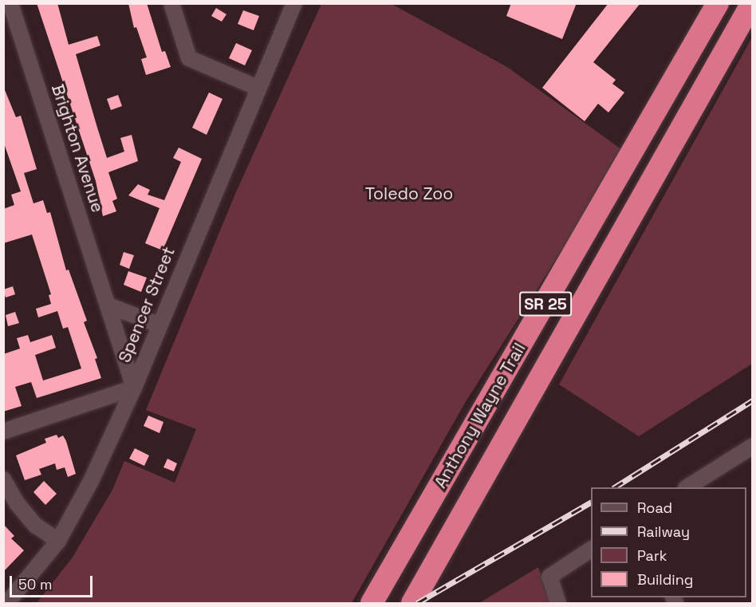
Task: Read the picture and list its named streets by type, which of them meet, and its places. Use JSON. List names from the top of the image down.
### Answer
{
  "streets": {
    "highway": ["SR 25", "Anthony Wayne Trail"],
    "street": ["Brighton Avenue", "Spencer Street"]
  },
  "crossings": [
    ["Brighton Avenue", "Spencer Street"]
  ],
  "parks": ["Toledo Zoo"],
  "legend": [
    "Road",
    "Railway",
    "Park",
    "Building"
  ],
  "scale_bar": "50 m"
}
